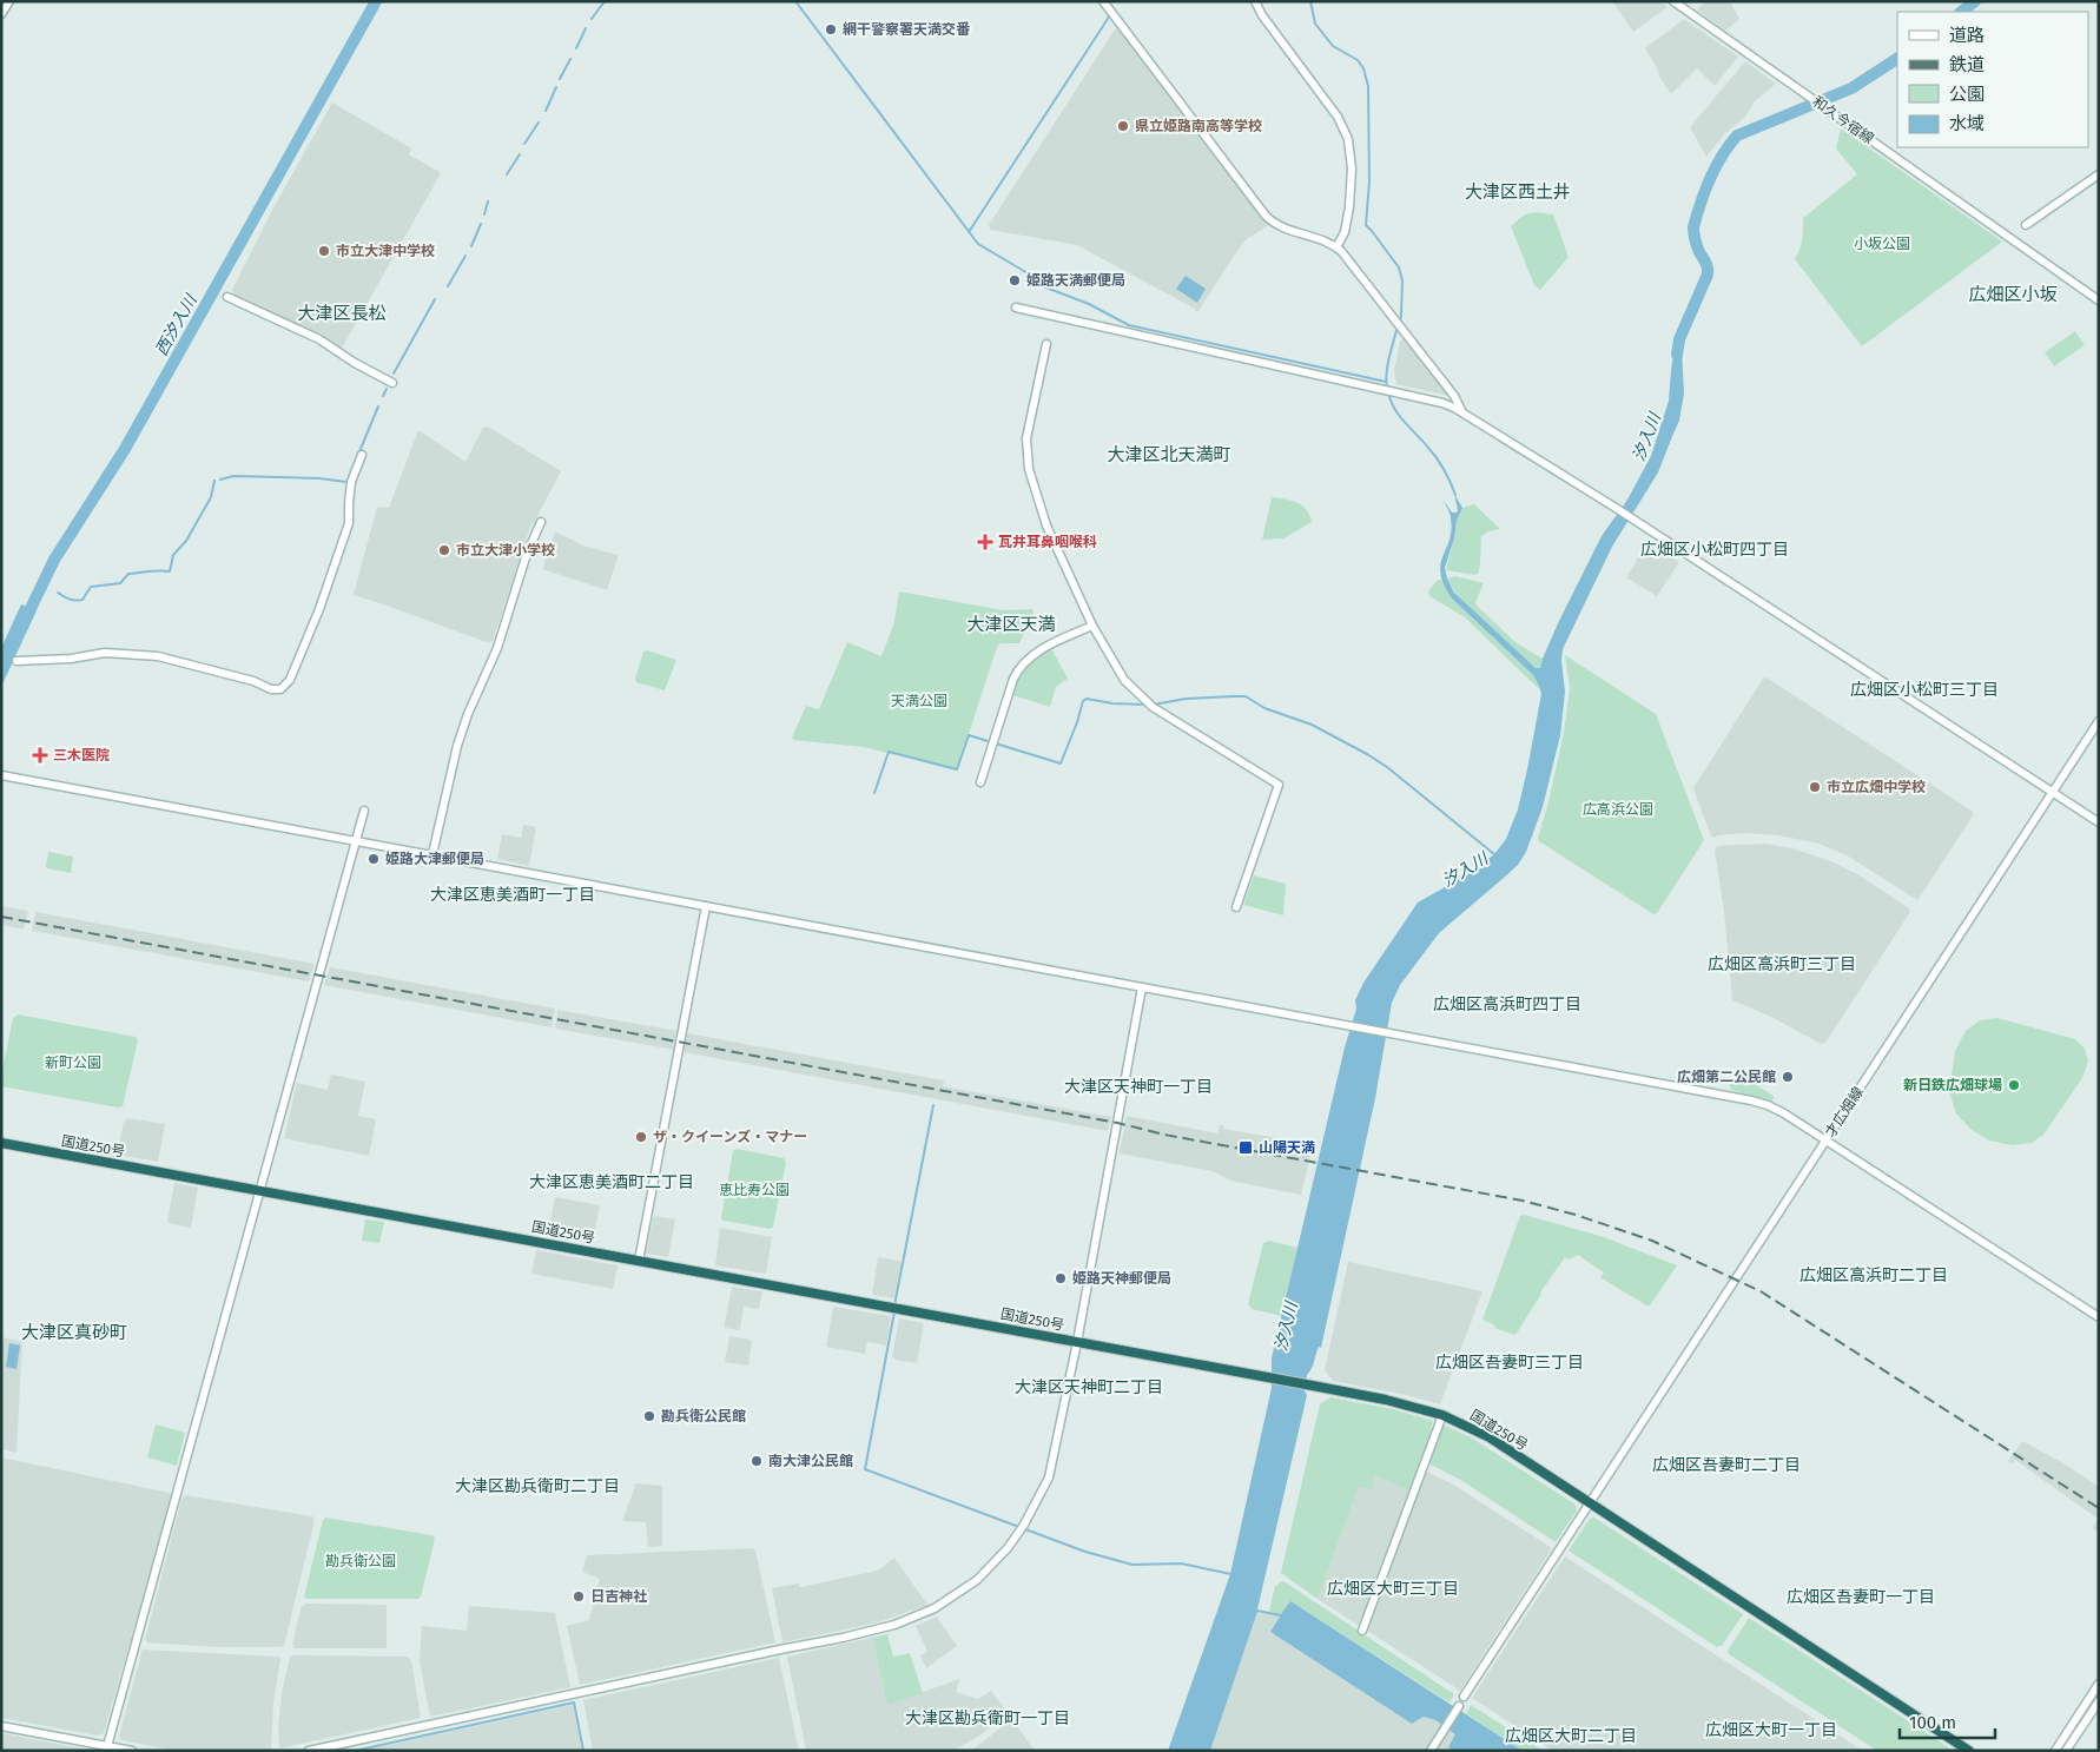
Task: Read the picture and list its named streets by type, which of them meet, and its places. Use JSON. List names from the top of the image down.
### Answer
{
  "streets": {
    "highway": ["国道250号"],
    "street": ["和久今宿線", "才広畑線"]
  },
  "crossings": [
    ["才広畑線", "国道250号"]
  ],
  "districts": [
    "大津区西土井",
    "広畑区小坂",
    "大津区長松",
    "大津区北天満町",
    "広畑区小松町四丁目",
    "大津区天満",
    "広畑区小松町三丁目",
    "大津区恵美酒町一丁目",
    "広畑区高浜町三丁目",
    "広畑区高浜町四丁目",
    "大津区天神町一丁目",
    "大津区恵美酒町二丁目",
    "広畑区高浜町二丁目",
    "大津区真砂町",
    "広畑区吾妻町三丁目",
    "大津区天神町二丁目",
    "広畑区吾妻町二丁目",
    "大津区勘兵衛町二丁目",
    "広畑区大町三丁目",
    "広畑区吾妻町一丁目",
    "大津区勘兵衛町一丁目",
    "広畑区大町一丁目",
    "広畑区大町二丁目"
  ],
  "water": ["西汐入川", "汐入川"],
  "parks": [
    "小坂公園",
    "天満公園",
    "広高浜公園",
    "新町公園",
    "恵比寿公園",
    "勘兵衛公園"
  ],
  "places": {
    "other": [
      "網干警察署天満交番",
      "県立姫路南高等学校",
      "市立大津中学校",
      "姫路天満郵便局",
      "市立大津小学校",
      "市立広畑中学校",
      "姫路大津郵便局",
      "広畑第二公民館",
      "新日鉄広畑球場",
      "ザ・クイーンズ・マナー",
      "姫路天神郵便局",
      "勘兵衛公民館",
      "南大津公民館",
      "日吉神社"
    ],
    "health": ["瓦井耳鼻咽喉科", "三木医院"],
    "transit": ["山陽天満"]
  },
  "legend": [
    "道路",
    "鉄道",
    "公園",
    "水域"
  ],
  "scale_bar": "100 m"
}
